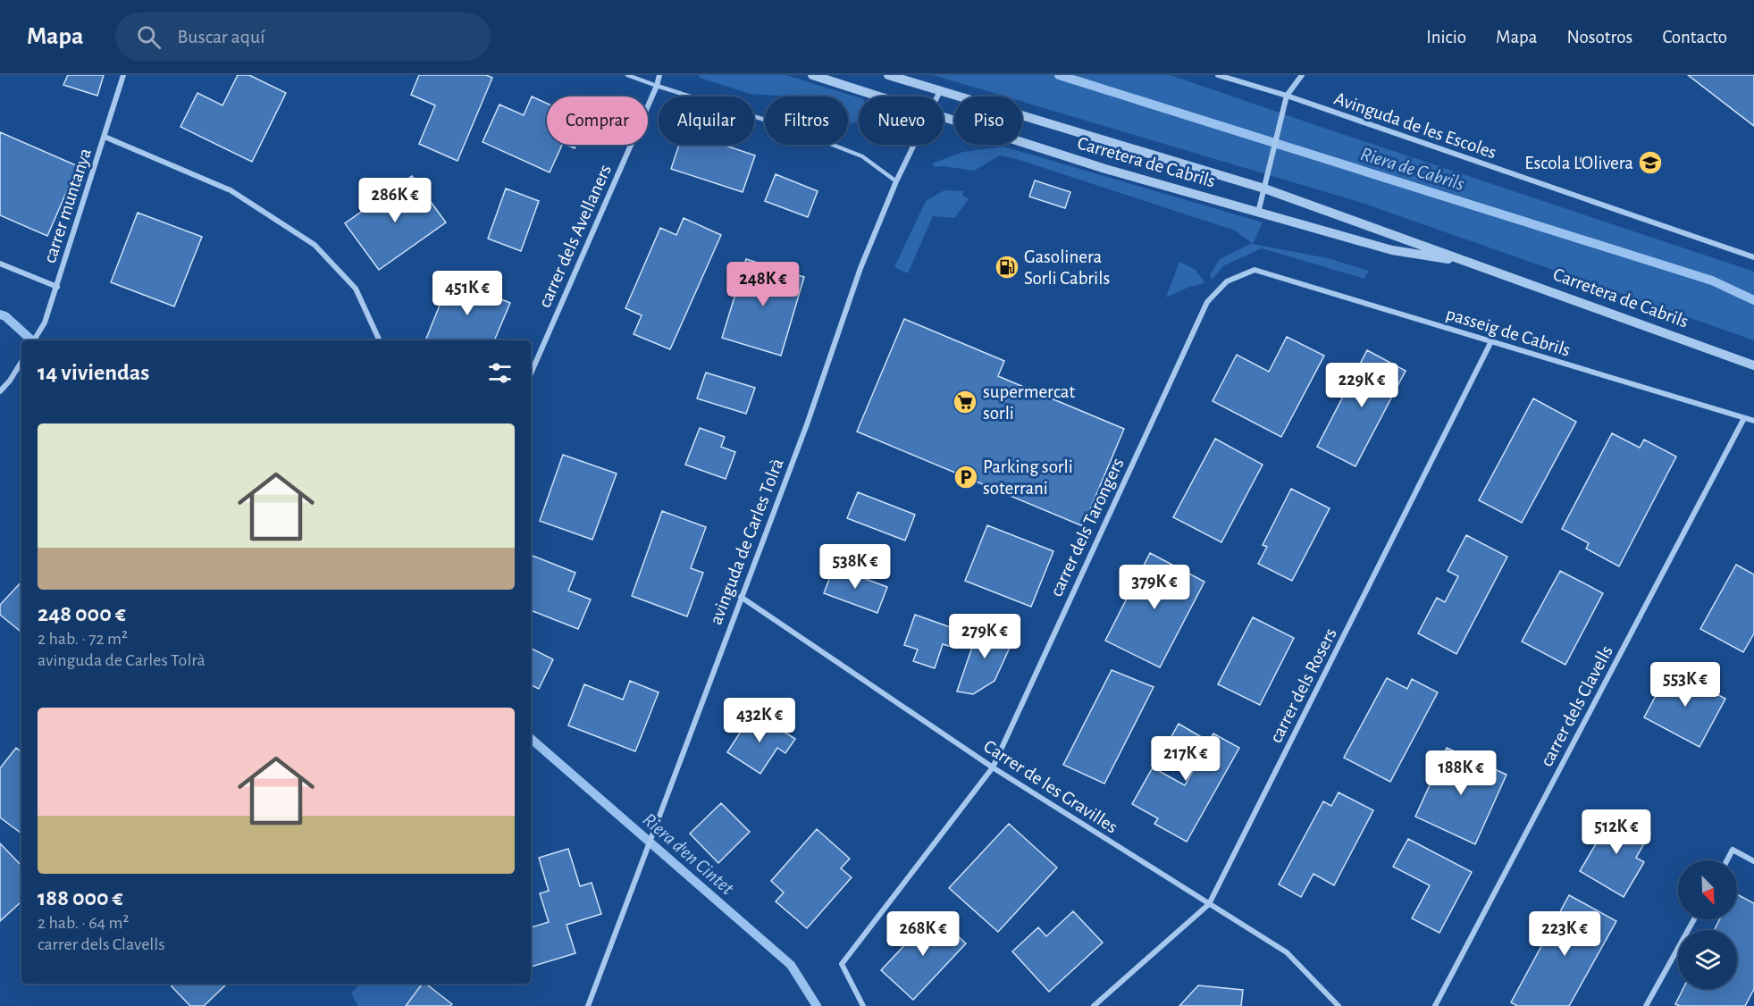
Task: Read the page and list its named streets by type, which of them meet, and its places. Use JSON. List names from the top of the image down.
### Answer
{
  "streets": {
    "street": [
      "Avinguda de les Escoles",
      "Carretera de Cabrils",
      "carrer muntanya",
      "carrer dels Avellaners",
      "passeig de Cabrils",
      "carrer dels Tarongers",
      "avinguda de Carles Tolrà",
      "carrer dels Rosers",
      "carrer dels Clavells",
      "Carrer de les Gravilles"
    ]
  },
  "crossings": [
    ["Carretera de Cabrils", "avinguda de Carles Tolrà"],
    ["passeig de Cabrils", "carrer dels Tarongers"],
    ["passeig de Cabrils", "carrer dels Rosers"],
    ["passeig de Cabrils", "carrer dels Clavells"],
    ["carrer dels Tarongers", "Carrer de les Gravilles"],
    ["avinguda de Carles Tolrà", "Carrer de les Gravilles"],
    ["carrer dels Rosers", "Carrer de les Gravilles"]
  ],
  "water": ["Riera de Cabrils", "Riera d'en Cintet"],
  "places": {
    "school or university": ["Escola L'Olivera"],
    "fuel station": ["Gasolinera Sorli Cabrils"],
    "supermarket": ["supermercat sorli"],
    "parking": ["Parking sorli soterrani"]
  },
  "north": "bottom right",
  "page": {
    "header": "Mapa",
    "search": "Buscar aquí",
    "nav": [
      "Inicio",
      "Mapa",
      "Nosotros",
      "Contacto"
    ],
    "chip": [
      "Comprar",
      "Alquilar",
      "Filtros",
      "Nuevo",
      "Piso"
    ],
    "price": [
      "286K €",
      "248K €",
      "451K €",
      "229K €",
      "538K €",
      "379K €",
      "279K €",
      "553K €",
      "432K €",
      "217K €",
      "188K €",
      "512K €",
      "268K €",
      "223K €"
    ],
    "heading": "14 viviendas",
    "list": [
      {
        "name": "248 000 €",
        "note": "2 hab. · 72 m² · avinguda de Carles Tolrà"
      },
      {
        "name": "188 000 €",
        "note": "2 hab. · 64 m² · carrer dels Clavells"
      }
    ]
  }
}
